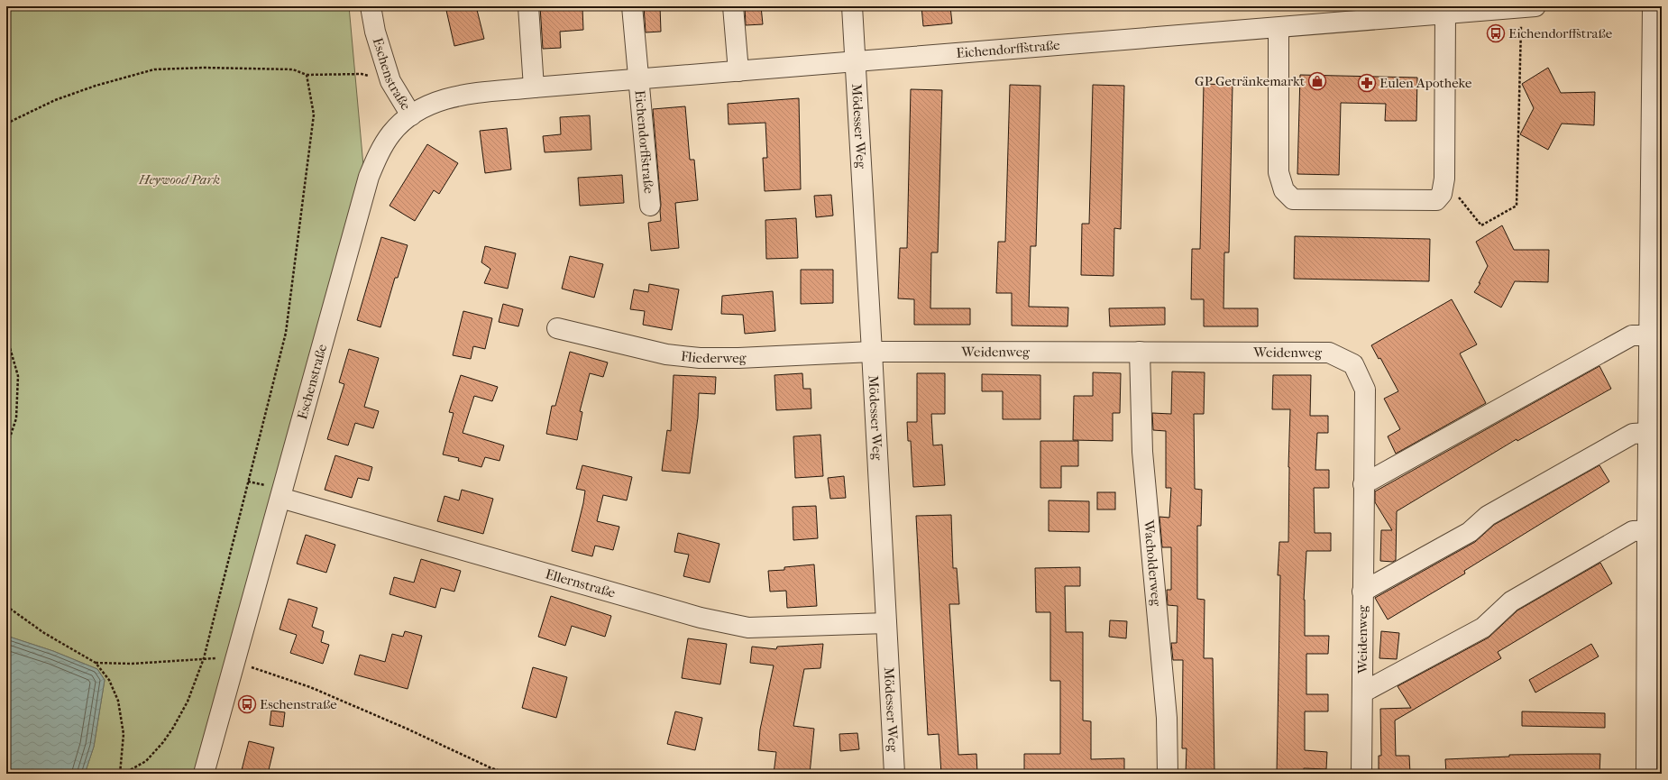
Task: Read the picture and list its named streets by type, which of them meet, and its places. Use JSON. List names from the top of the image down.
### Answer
{
  "streets": {
    "street": [
      "Eichendorffstraße",
      "Eschenstraße",
      "Mödesser Weg",
      "Weidenweg",
      "Fliederweg",
      "Wacholderweg",
      "Ellernstraße"
    ]
  },
  "crossings": [
    ["Eichendorffstraße", "Eschenstraße"],
    ["Eichendorffstraße", "Mödesser Weg"],
    ["Eschenstraße", "Ellernstraße"],
    ["Mödesser Weg", "Weidenweg"],
    ["Mödesser Weg", "Fliederweg"],
    ["Mödesser Weg", "Ellernstraße"],
    ["Weidenweg", "Fliederweg"],
    ["Weidenweg", "Wacholderweg"]
  ],
  "parks": ["Heywood Park"],
  "places": {
    "bus stop": ["Eichendorffstraße", "Eschenstraße"],
    "shop": ["GP Getränkemarkt"],
    "pharmacy": ["Eulen Apotheke"]
  }
}
